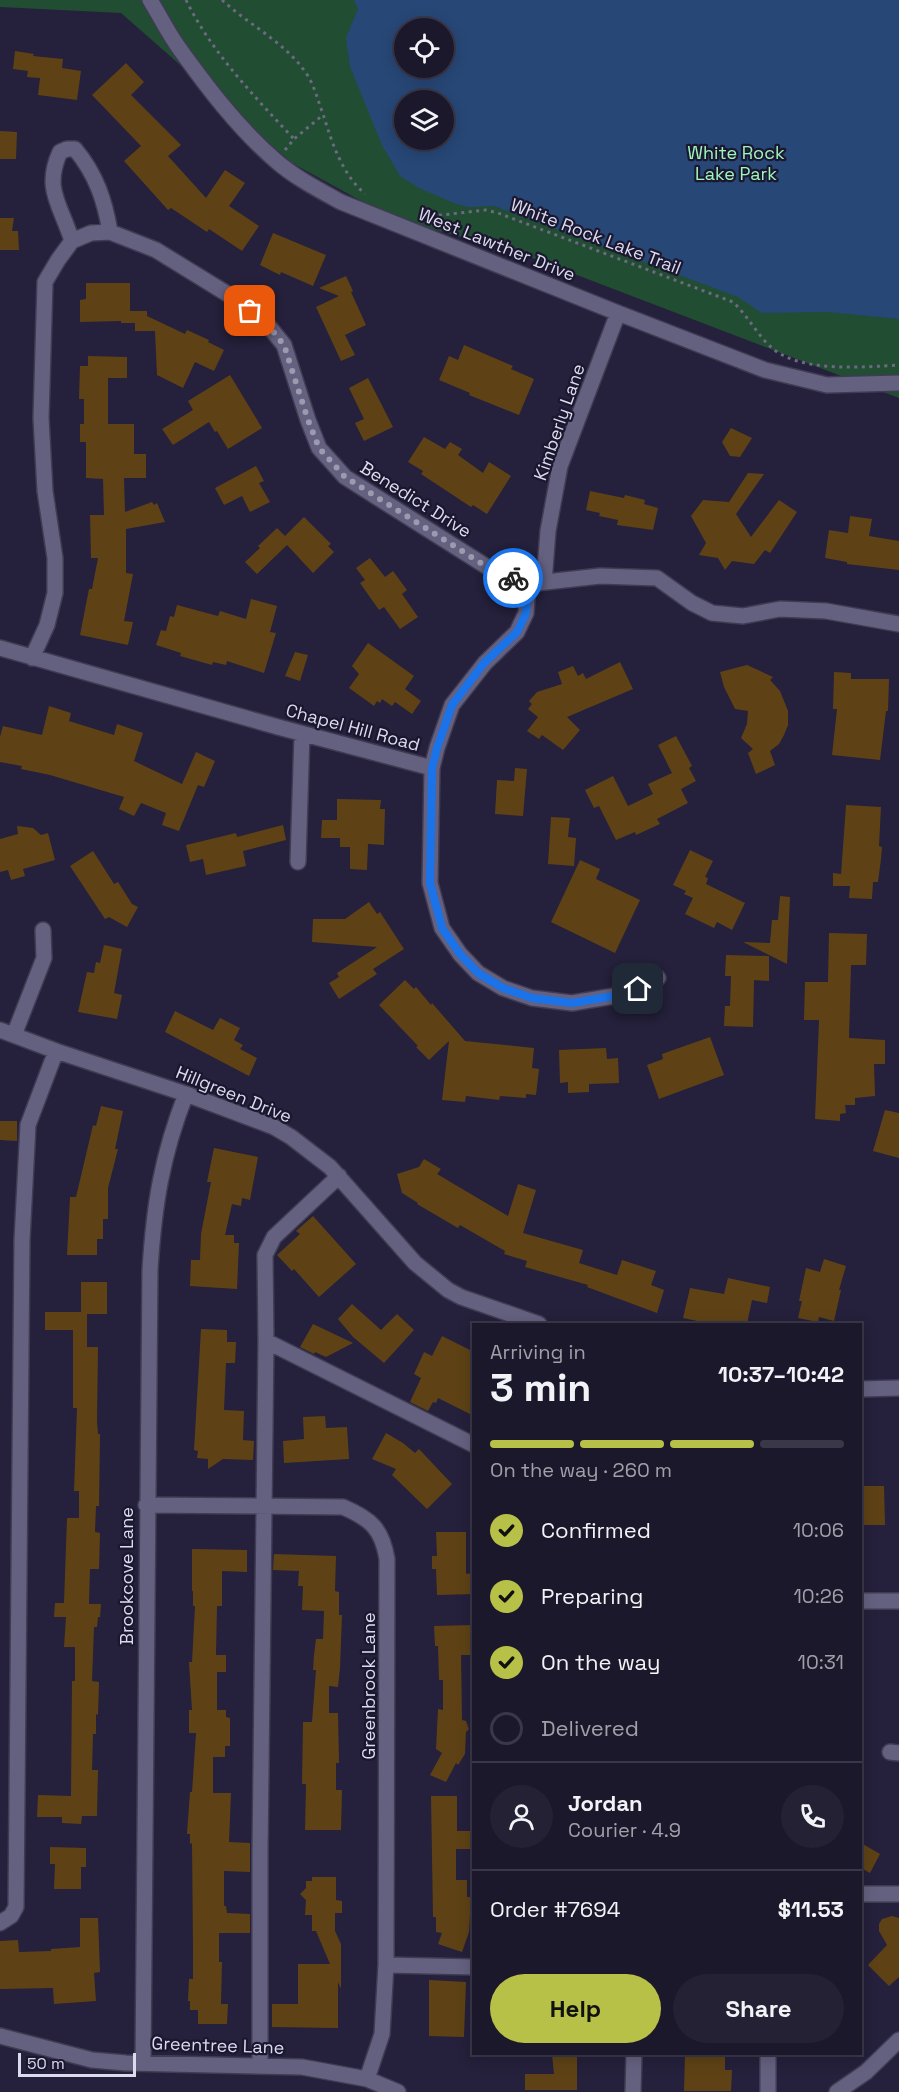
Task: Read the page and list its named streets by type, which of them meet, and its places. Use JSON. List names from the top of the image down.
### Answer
{
  "streets": {
    "street": [
      "West Lawther Drive",
      "Kimberly Lane",
      "Benedict Drive",
      "Chapel Hill Road",
      "Hillgreen Drive",
      "Brookcove Lane",
      "Greenbrook Lane",
      "Greentree Lane"
    ],
    "path": ["White Rock Lake Trail"]
  },
  "crossings": [
    ["West Lawther Drive", "Kimberly Lane"],
    ["Benedict Drive", "Chapel Hill Road"],
    ["Hillgreen Drive", "Brookcove Lane"],
    ["Brookcove Lane", "Greenbrook Lane"],
    ["Brookcove Lane", "Greentree Lane"],
    ["Greenbrook Lane", "Greentree Lane"]
  ],
  "parks": ["White Rock Lake Park"],
  "scale_bar": "50 m",
  "page": {
    "heading": ["3 min", "Arriving in", "10:37–10:42"],
    "panel": [
      "Jordan",
      "Courier · 4.9",
      "Order #7694",
      "$11.53"
    ],
    "bar": "On the way · 260 m",
    "list": [
      ["Confirmed", "10:06"],
      ["Preparing", "10:26"],
      ["On the way", "10:31"],
      "Delivered"
    ],
    "buttons": ["Help", "Share"],
    "scale": "50 m"
  }
}
